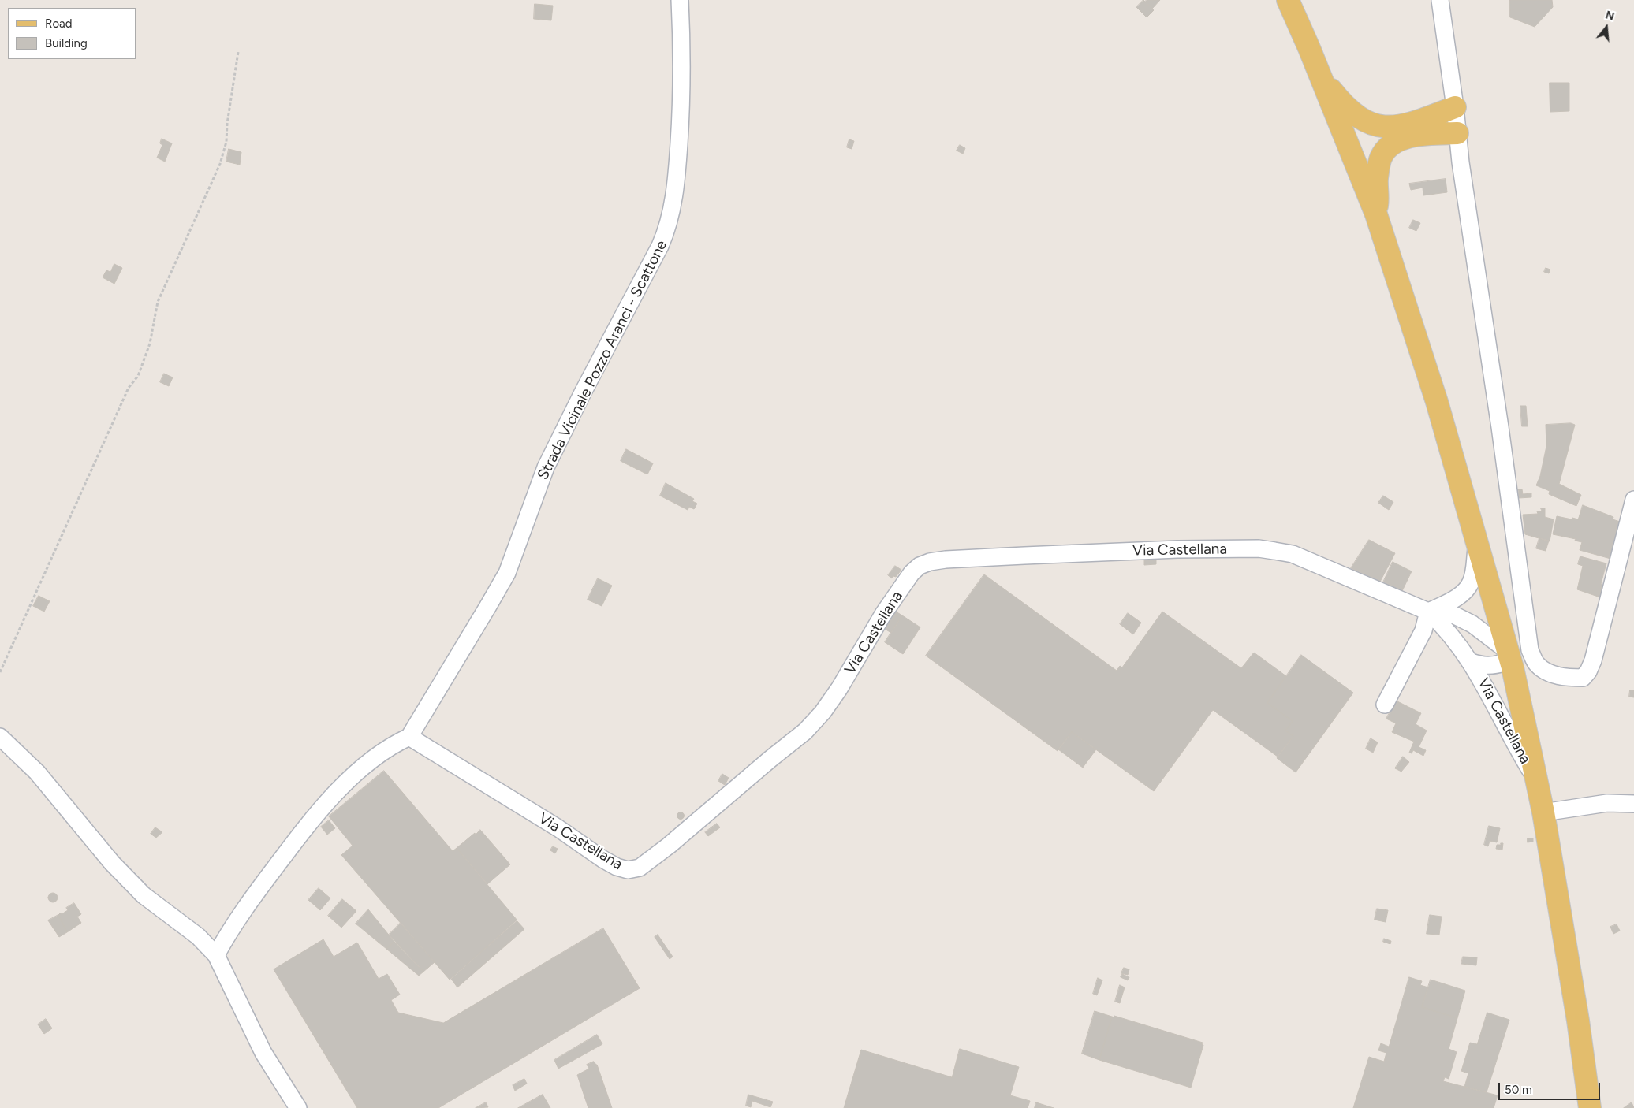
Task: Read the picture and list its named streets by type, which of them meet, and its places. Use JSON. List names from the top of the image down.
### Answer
{
  "streets": {
    "street": ["Strada Vicinale Pozzo Aranci - Scattone", "Via Castellana"]
  },
  "crossings": [
    ["Strada Vicinale Pozzo Aranci - Scattone", "Via Castellana"]
  ],
  "legend": ["Road", "Building"],
  "scale_bar": "50 m",
  "north": "top"
}
